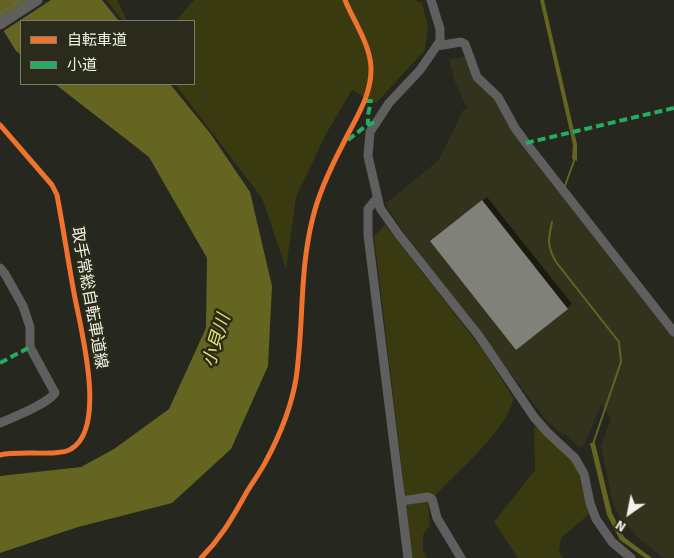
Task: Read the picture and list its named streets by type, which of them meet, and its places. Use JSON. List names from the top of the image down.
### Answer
{
  "streets": {
    "cycle path": ["取手常総自転車道線"]
  },
  "water": ["小貝川"],
  "legend": ["自転車道", "小道"],
  "north": "bottom left"
}
